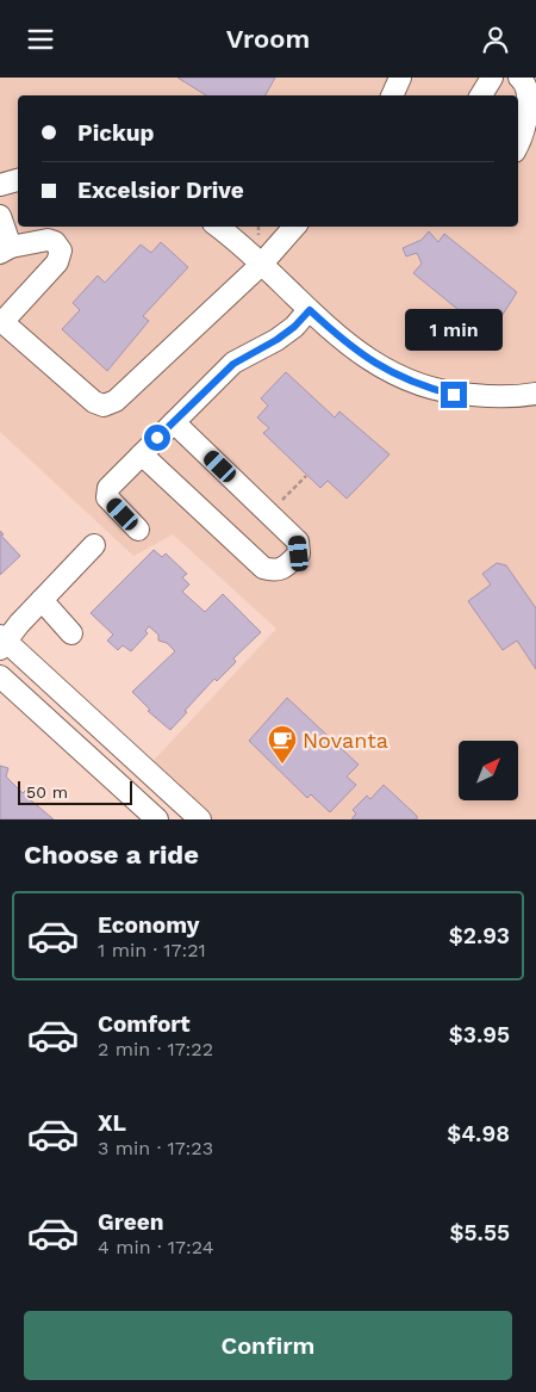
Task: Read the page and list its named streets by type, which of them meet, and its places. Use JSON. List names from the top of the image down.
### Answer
{
  "places": {
    "cafe": ["Novanta"]
  },
  "scale_bar": "50 m",
  "north": "top right",
  "page": {
    "header": "Vroom",
    "banner": ["Pickup", "Excelsior Drive"],
    "bubble": "1 min",
    "scale": "50 m",
    "heading": "Choose a ride",
    "list": [
      {
        "name": "Economy",
        "note": "1 min · 17:21",
        "value": "$2.93"
      },
      {
        "name": "Comfort",
        "note": "2 min · 17:22",
        "value": "$3.95"
      },
      {
        "name": "XL",
        "note": "3 min · 17:23",
        "value": "$4.98"
      },
      {
        "name": "Green",
        "note": "4 min · 17:24",
        "value": "$5.55"
      }
    ],
    "buttons": "Confirm"
  }
}
